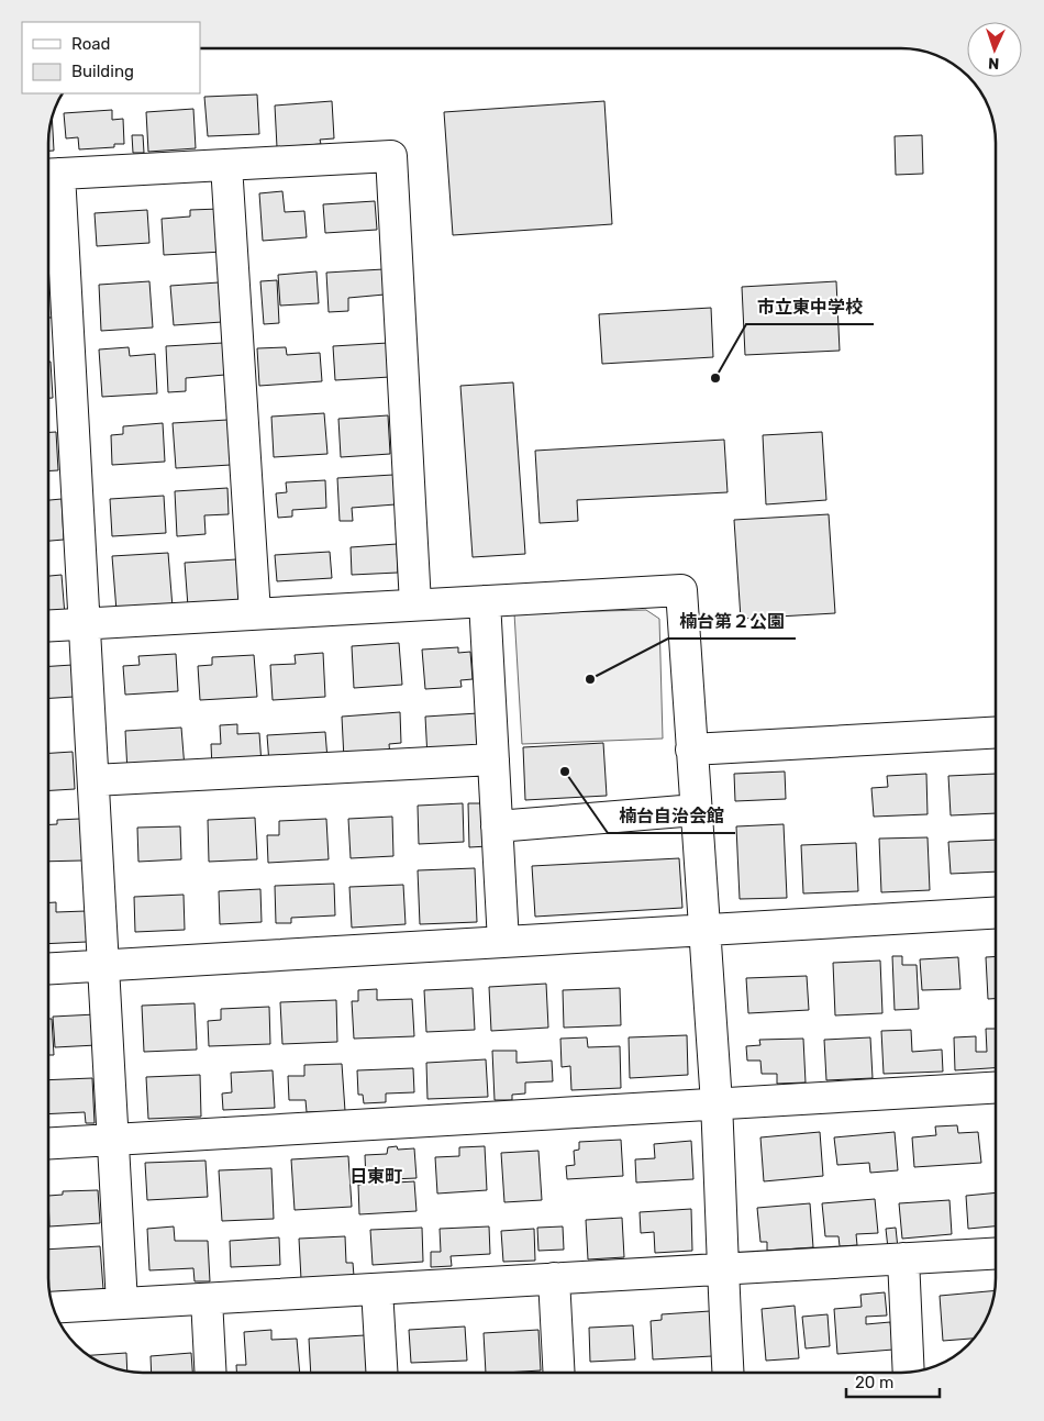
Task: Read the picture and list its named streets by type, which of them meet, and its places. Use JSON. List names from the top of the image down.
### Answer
{
  "districts": ["日東町"],
  "places": ["市立東中学校", "楠台第２公園", "楠台自治会館"],
  "legend": ["Road", "Building"],
  "scale_bar": "20 m",
  "north": "bottom"
}
